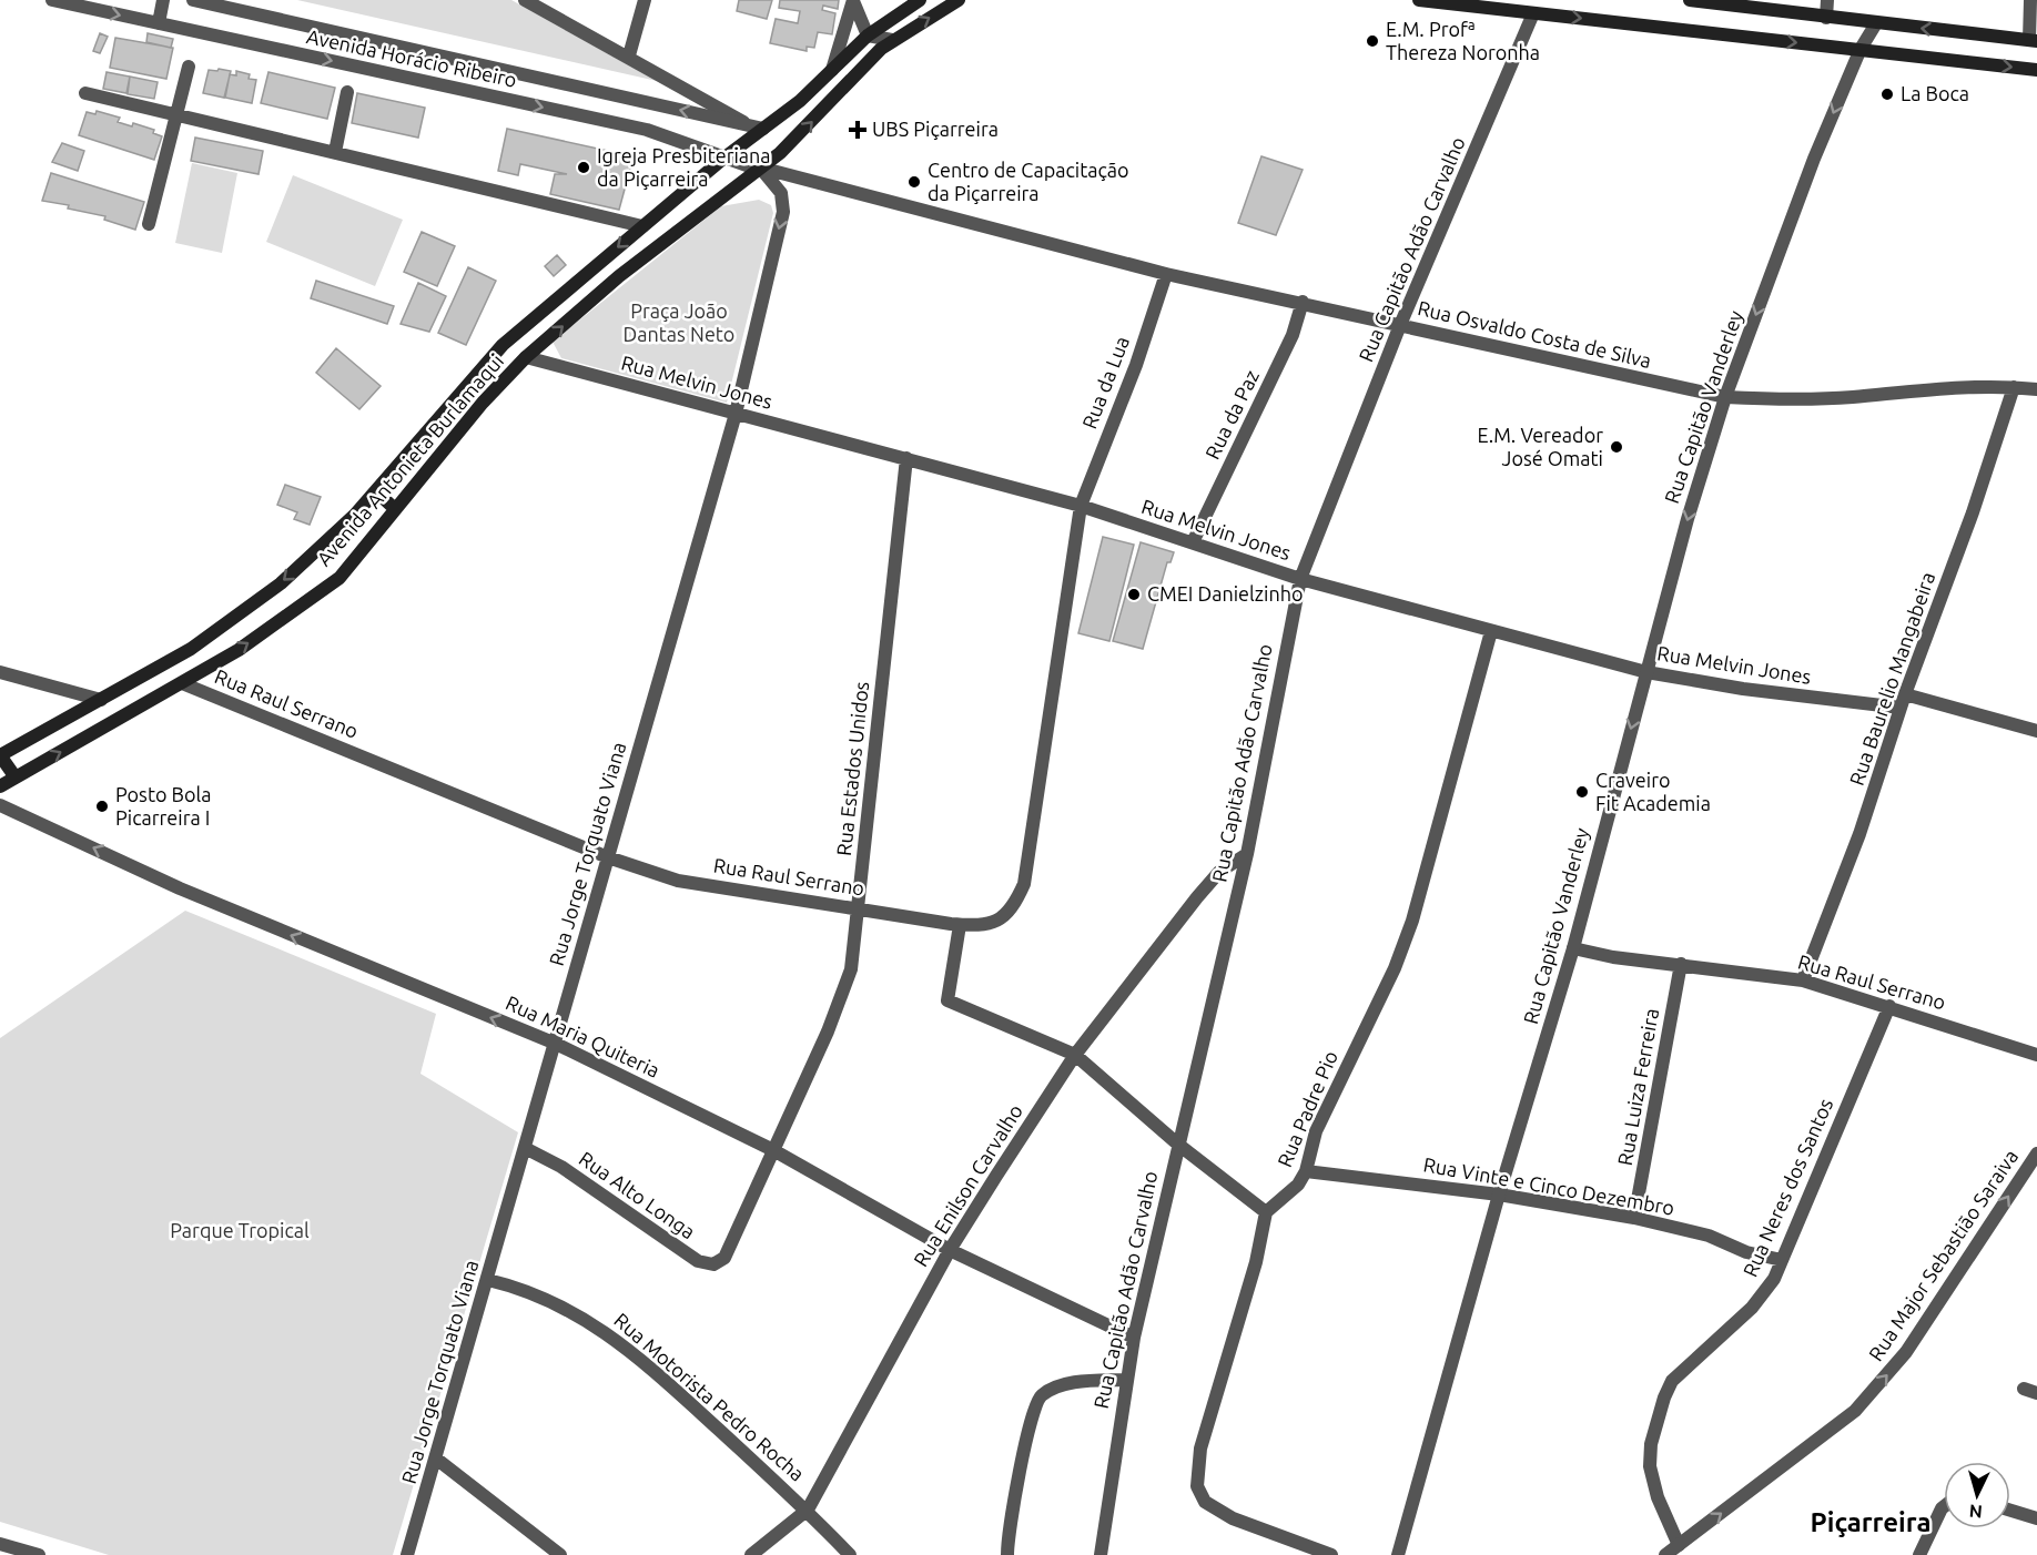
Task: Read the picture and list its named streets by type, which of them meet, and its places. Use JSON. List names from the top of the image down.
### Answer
{
  "streets": {
    "main road": ["Avenida Antonieta Burlamaqui"],
    "street": [
      "Avenida Horácio Ribeiro",
      "Rua Capitão Adão Carvalho",
      "Rua Osvaldo Costa de Silva",
      "Rua Melvin Jones",
      "Rua da Lua",
      "Rua Capitão Vanderley",
      "Rua da Paz",
      "Rua Baurelio Mangabeira",
      "Rua Raul Serrano",
      "Rua Estados Unidos",
      "Rua Jorge Torquato Viana",
      "Rua Maria Quiteria",
      "Rua Luiza Ferreira",
      "Rua Padre Pio",
      "Rua Enilson Carvalho",
      "Rua Vinte e Cinco Dezembro",
      "Rua Neres dos Santos",
      "Rua Alto Longa",
      "Rua Major Sebastião Saraiva",
      "Rua Motorista Pedro Rocha"
    ]
  },
  "crossings": [
    ["Avenida Horácio Ribeiro", "Rua Osvaldo Costa de Silva"],
    ["Avenida Horácio Ribeiro", "Avenida Antonieta Burlamaqui"],
    ["Avenida Horácio Ribeiro", "Rua Jorge Torquato Viana"],
    ["Rua Capitão Adão Carvalho", "Rua Osvaldo Costa de Silva"],
    ["Rua Capitão Adão Carvalho", "Rua Melvin Jones"],
    ["Rua Capitão Adão Carvalho", "Rua Maria Quiteria"],
    ["Rua Capitão Adão Carvalho", "Rua Enilson Carvalho"],
    ["Rua Osvaldo Costa de Silva", "Rua da Lua"],
    ["Rua Osvaldo Costa de Silva", "Rua Capitão Vanderley"],
    ["Rua Osvaldo Costa de Silva", "Rua da Paz"],
    ["Rua Osvaldo Costa de Silva", "Avenida Antonieta Burlamaqui"],
    ["Rua Osvaldo Costa de Silva", "Rua Baurelio Mangabeira"],
    ["Rua Osvaldo Costa de Silva", "Rua Jorge Torquato Viana"],
    ["Rua Melvin Jones", "Rua da Lua"],
    ["Rua Melvin Jones", "Rua Capitão Vanderley"],
    ["Rua Melvin Jones", "Rua da Paz"],
    ["Rua Melvin Jones", "Avenida Antonieta Burlamaqui"],
    ["Rua Melvin Jones", "Rua Baurelio Mangabeira"],
    ["Rua Melvin Jones", "Rua Raul Serrano"],
    ["Rua Melvin Jones", "Rua Estados Unidos"],
    ["Rua Melvin Jones", "Rua Jorge Torquato Viana"],
    ["Rua Melvin Jones", "Rua Padre Pio"],
    ["Rua da Lua", "Rua Raul Serrano"],
    ["Rua Capitão Vanderley", "Rua Raul Serrano"],
    ["Rua Capitão Vanderley", "Rua Vinte e Cinco Dezembro"],
    ["Avenida Antonieta Burlamaqui", "Rua Raul Serrano"],
    ["Avenida Antonieta Burlamaqui", "Rua Jorge Torquato Viana"],
    ["Rua Baurelio Mangabeira", "Rua Raul Serrano"],
    ["Rua Raul Serrano", "Rua Estados Unidos"],
    ["Rua Raul Serrano", "Rua Jorge Torquato Viana"],
    ["Rua Raul Serrano", "Rua Luiza Ferreira"],
    ["Rua Raul Serrano", "Rua Neres dos Santos"],
    ["Rua Estados Unidos", "Rua Maria Quiteria"],
    ["Rua Estados Unidos", "Rua Alto Longa"],
    ["Rua Jorge Torquato Viana", "Rua Maria Quiteria"],
    ["Rua Jorge Torquato Viana", "Rua Alto Longa"],
    ["Rua Jorge Torquato Viana", "Rua Motorista Pedro Rocha"],
    ["Rua Maria Quiteria", "Rua Enilson Carvalho"],
    ["Rua Luiza Ferreira", "Rua Vinte e Cinco Dezembro"],
    ["Rua Padre Pio", "Rua Vinte e Cinco Dezembro"],
    ["Rua Enilson Carvalho", "Rua Motorista Pedro Rocha"],
    ["Rua Vinte e Cinco Dezembro", "Rua Neres dos Santos"],
    ["Rua Neres dos Santos", "Rua Major Sebastião Saraiva"]
  ],
  "one_way": ["Rua Capitão Vanderley", "Rua Maria Quiteria", "Rua Major Sebastião Saraiva"],
  "districts": ["Piçarreira"],
  "parks": ["Praça João Dantas Neto", "Parque Tropical"],
  "places": {
    "other": [
      "E.M. Profª Thereza Noronha",
      "La Boca",
      "Igreja Presbiteriana da Piçarreira",
      "Centro de Capacitação da Piçarreira",
      "E.M. Vereador José Omati",
      "CMEI Danielzinho",
      "Craveiro Fit Academia",
      "Posto Bola Picarreira I"
    ],
    "health": ["UBS Piçarreira"]
  },
  "north": "bottom"
}
